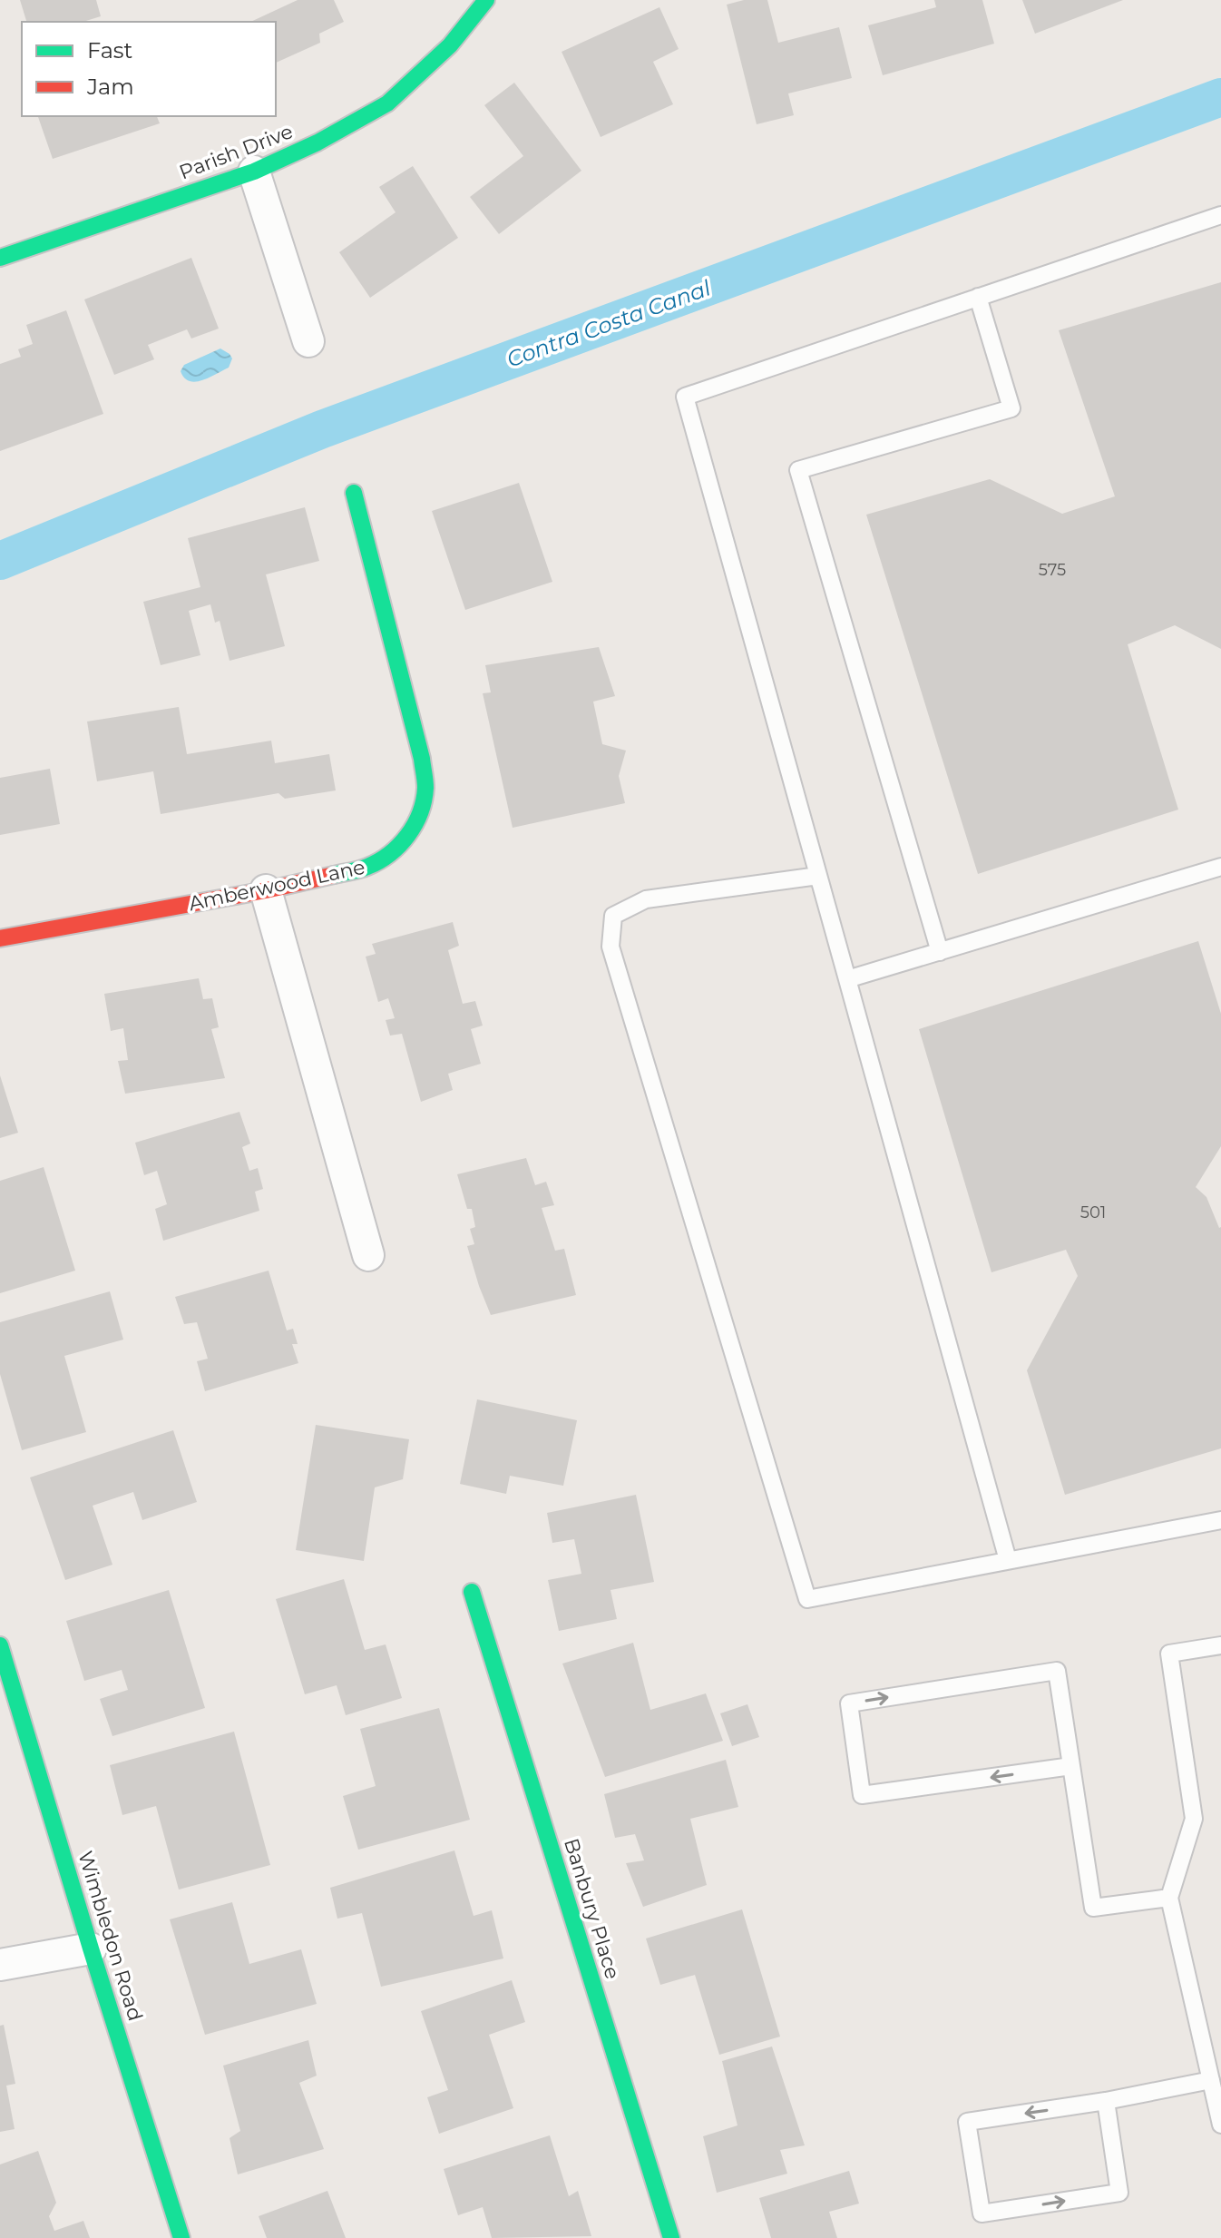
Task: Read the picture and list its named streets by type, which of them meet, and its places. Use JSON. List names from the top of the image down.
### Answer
{
  "streets": {
    "street": [
      "Parish Drive",
      "Amberwood Lane",
      "Banbury Place",
      "Wimbledon Road"
    ]
  },
  "water": ["Contra Costa Canal"],
  "house_numbers": ["575", "501"],
  "legend": ["Fast", "Jam"]
}
